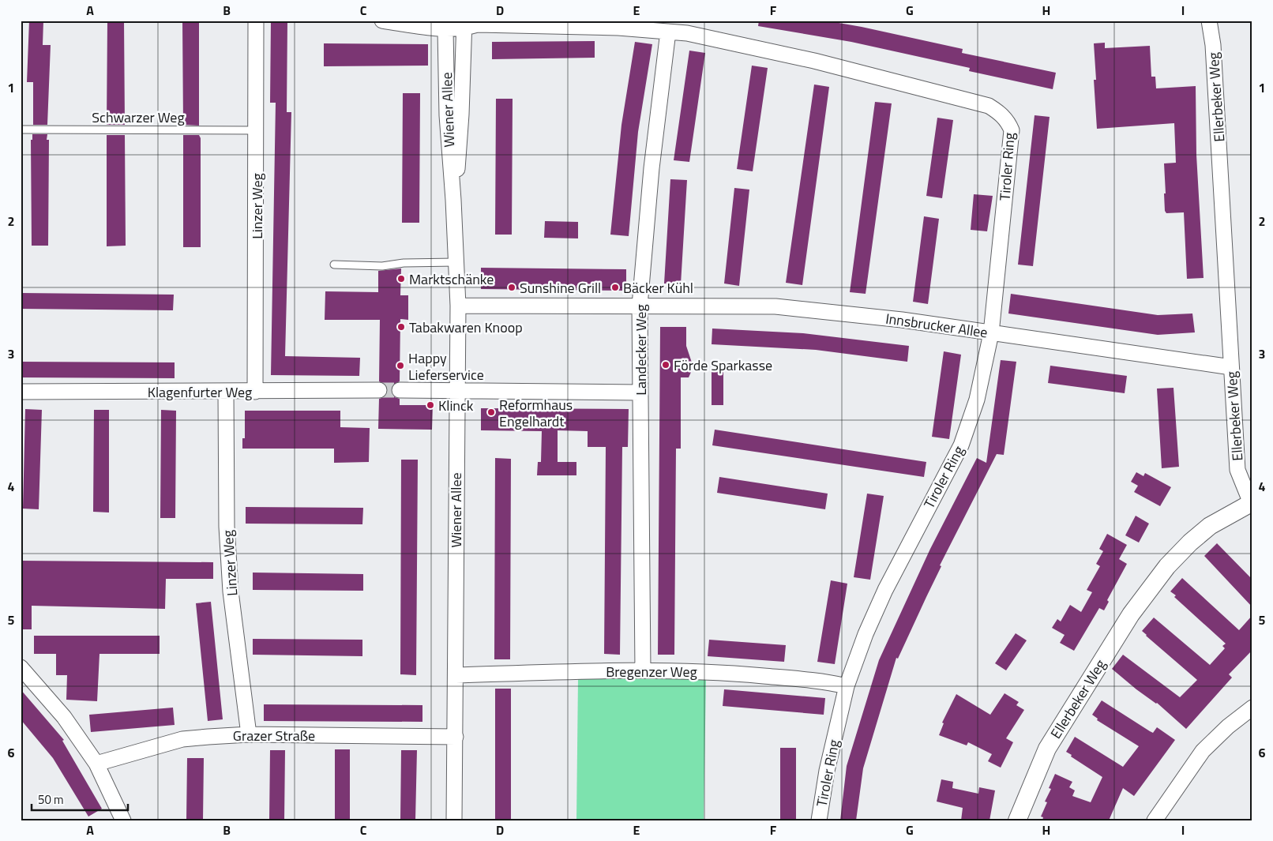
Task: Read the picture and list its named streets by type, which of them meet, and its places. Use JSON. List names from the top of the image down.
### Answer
{
  "streets": {
    "street": [
      "Ellerbeker Weg",
      "Wiener Allee",
      "Tiroler Ring",
      "Linzer Weg",
      "Innsbrucker Allee",
      "Landecker Weg",
      "Klagenfurter Weg",
      "Bregenzer Weg",
      "Grazer Straße"
    ],
    "lane": ["Schwarzer Weg"]
  },
  "crossings": [
    ["Ellerbeker Weg", "Innsbrucker Allee"],
    ["Wiener Allee", "Tiroler Ring"],
    ["Wiener Allee", "Innsbrucker Allee"],
    ["Wiener Allee", "Bregenzer Weg"],
    ["Wiener Allee", "Grazer Straße"],
    ["Schwarzer Weg", "Linzer Weg"],
    ["Tiroler Ring", "Innsbrucker Allee"],
    ["Tiroler Ring", "Landecker Weg"],
    ["Tiroler Ring", "Bregenzer Weg"],
    ["Linzer Weg", "Klagenfurter Weg"],
    ["Linzer Weg", "Grazer Straße"],
    ["Innsbrucker Allee", "Landecker Weg"],
    ["Landecker Weg", "Bregenzer Weg"]
  ],
  "places": [
    "Marktschänke",
    "Sunshine Grill",
    "Bäcker Kühl",
    "Tabakwaren Knoop",
    "Förde Sparkasse",
    "Happy Lieferservice",
    "Klinck",
    "Reformhaus Engelhardt"
  ],
  "scale_bar": "50 m",
  "grid": {
    "columns": [
      "A",
      "B",
      "C",
      "D",
      "E",
      "F",
      "G",
      "H",
      "I"
    ],
    "rows": [
      "1",
      "2",
      "3",
      "4",
      "5",
      "6"
    ]
  }
}
